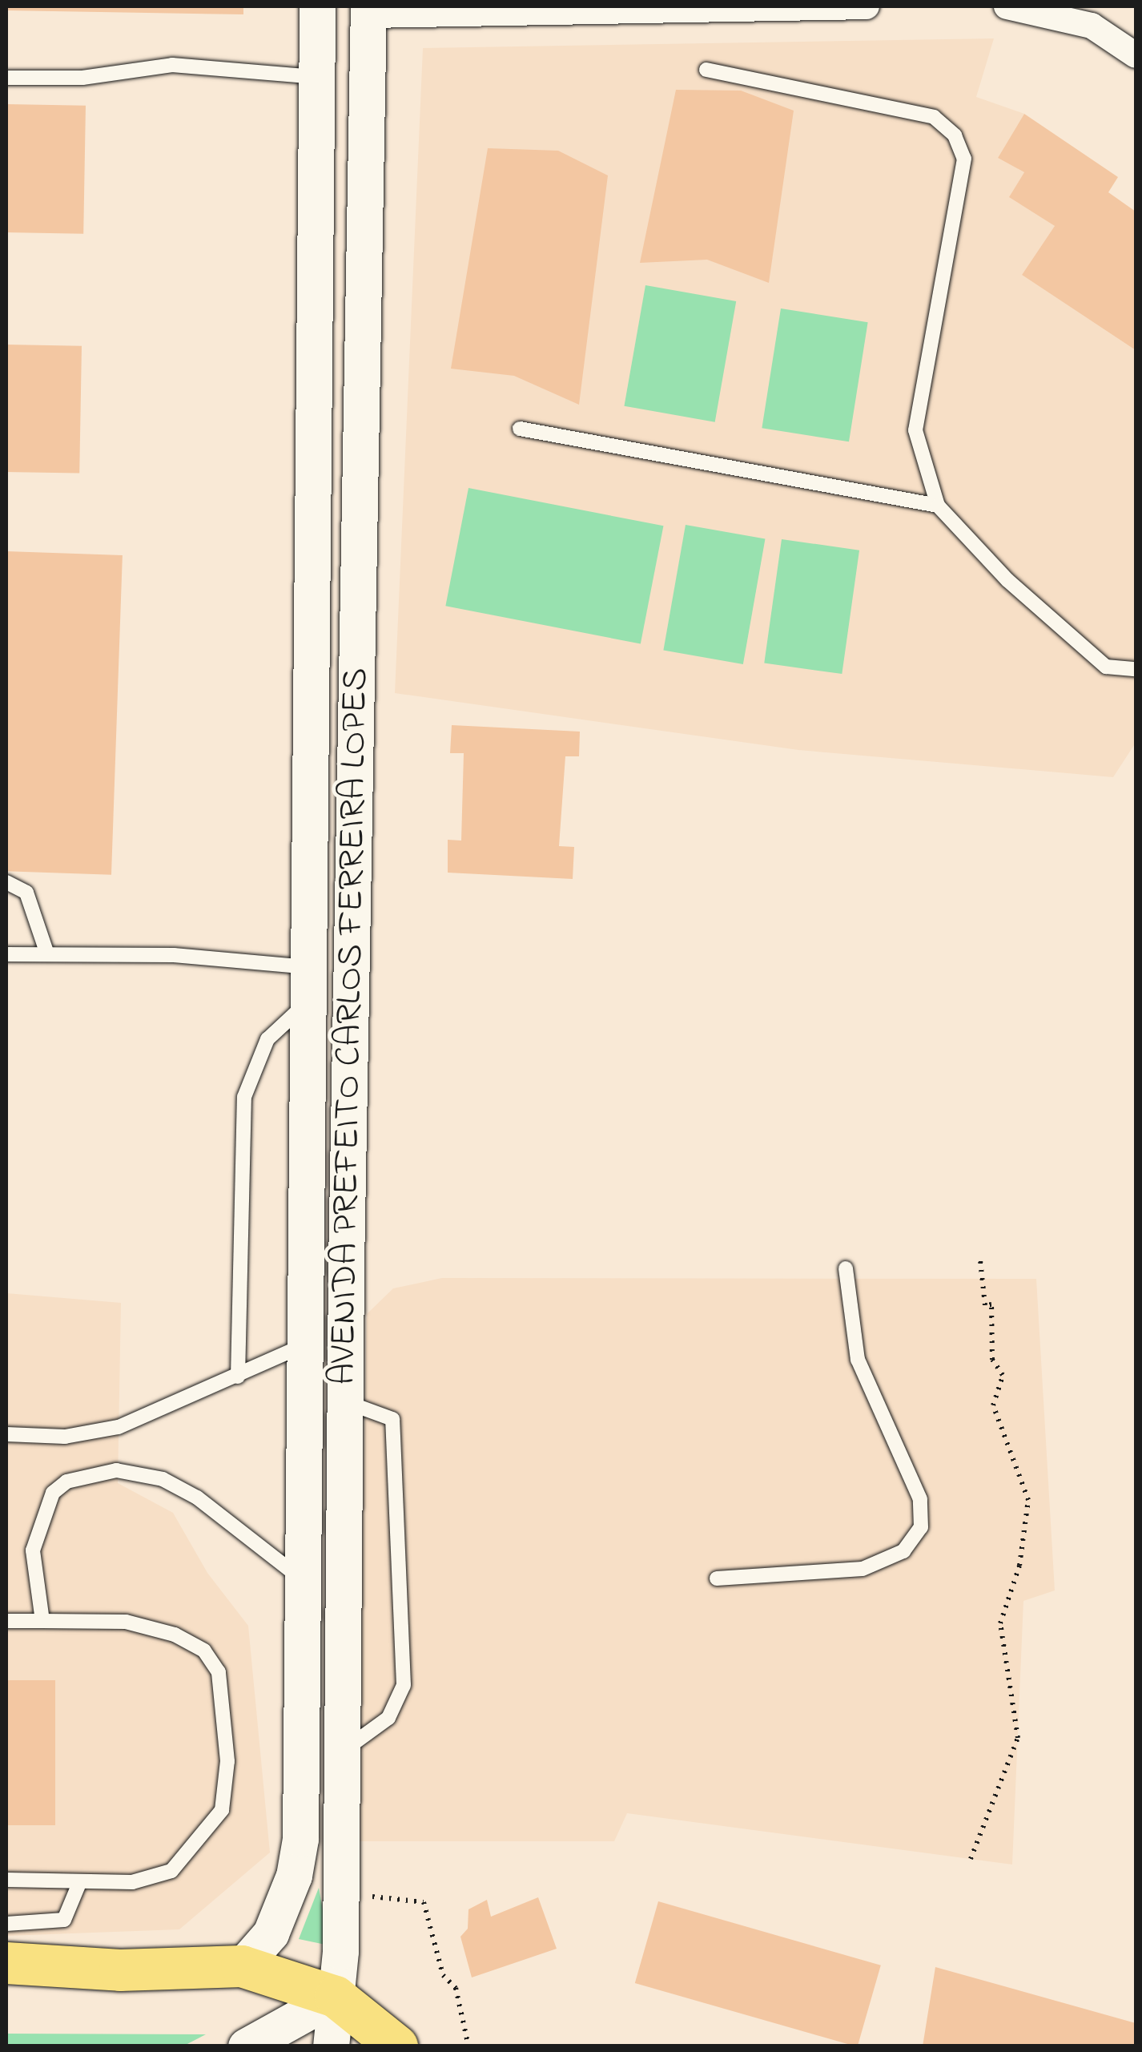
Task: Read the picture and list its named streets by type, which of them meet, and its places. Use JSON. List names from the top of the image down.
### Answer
{
  "streets": {
    "main road": ["AVENIDA PREFEITO CARLOS FERREIRA LOPES"]
  }
}
